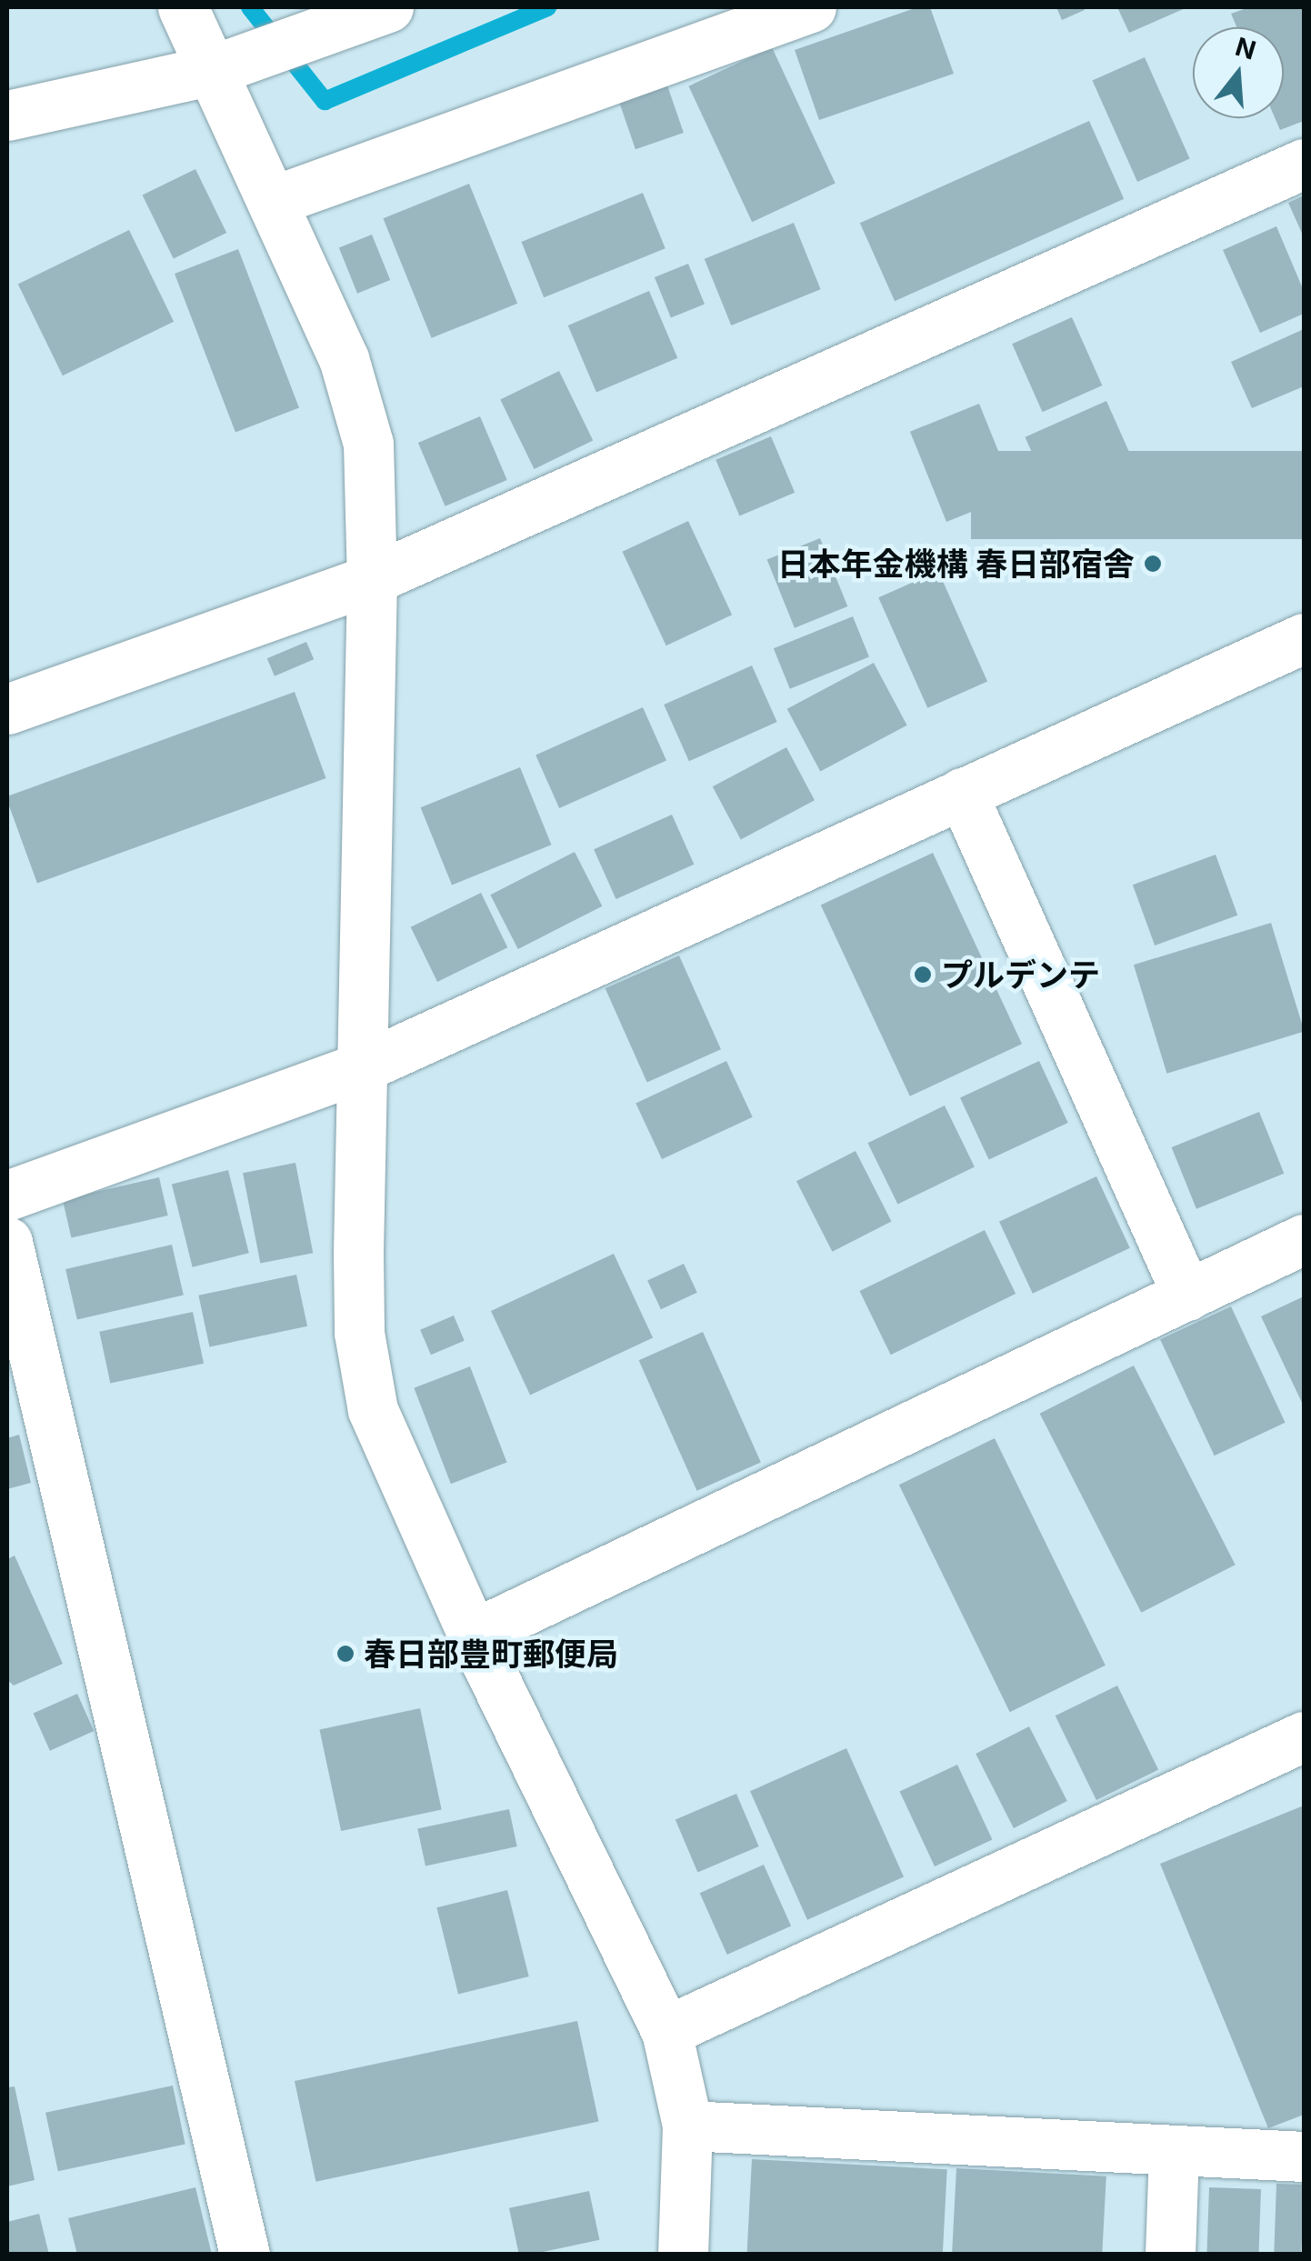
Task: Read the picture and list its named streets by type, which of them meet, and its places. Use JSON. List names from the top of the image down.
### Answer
{
  "places": ["日本年金機構 春日部宿舎", "プルデンテ", "春日部豊町郵便局"],
  "north": "top"
}
